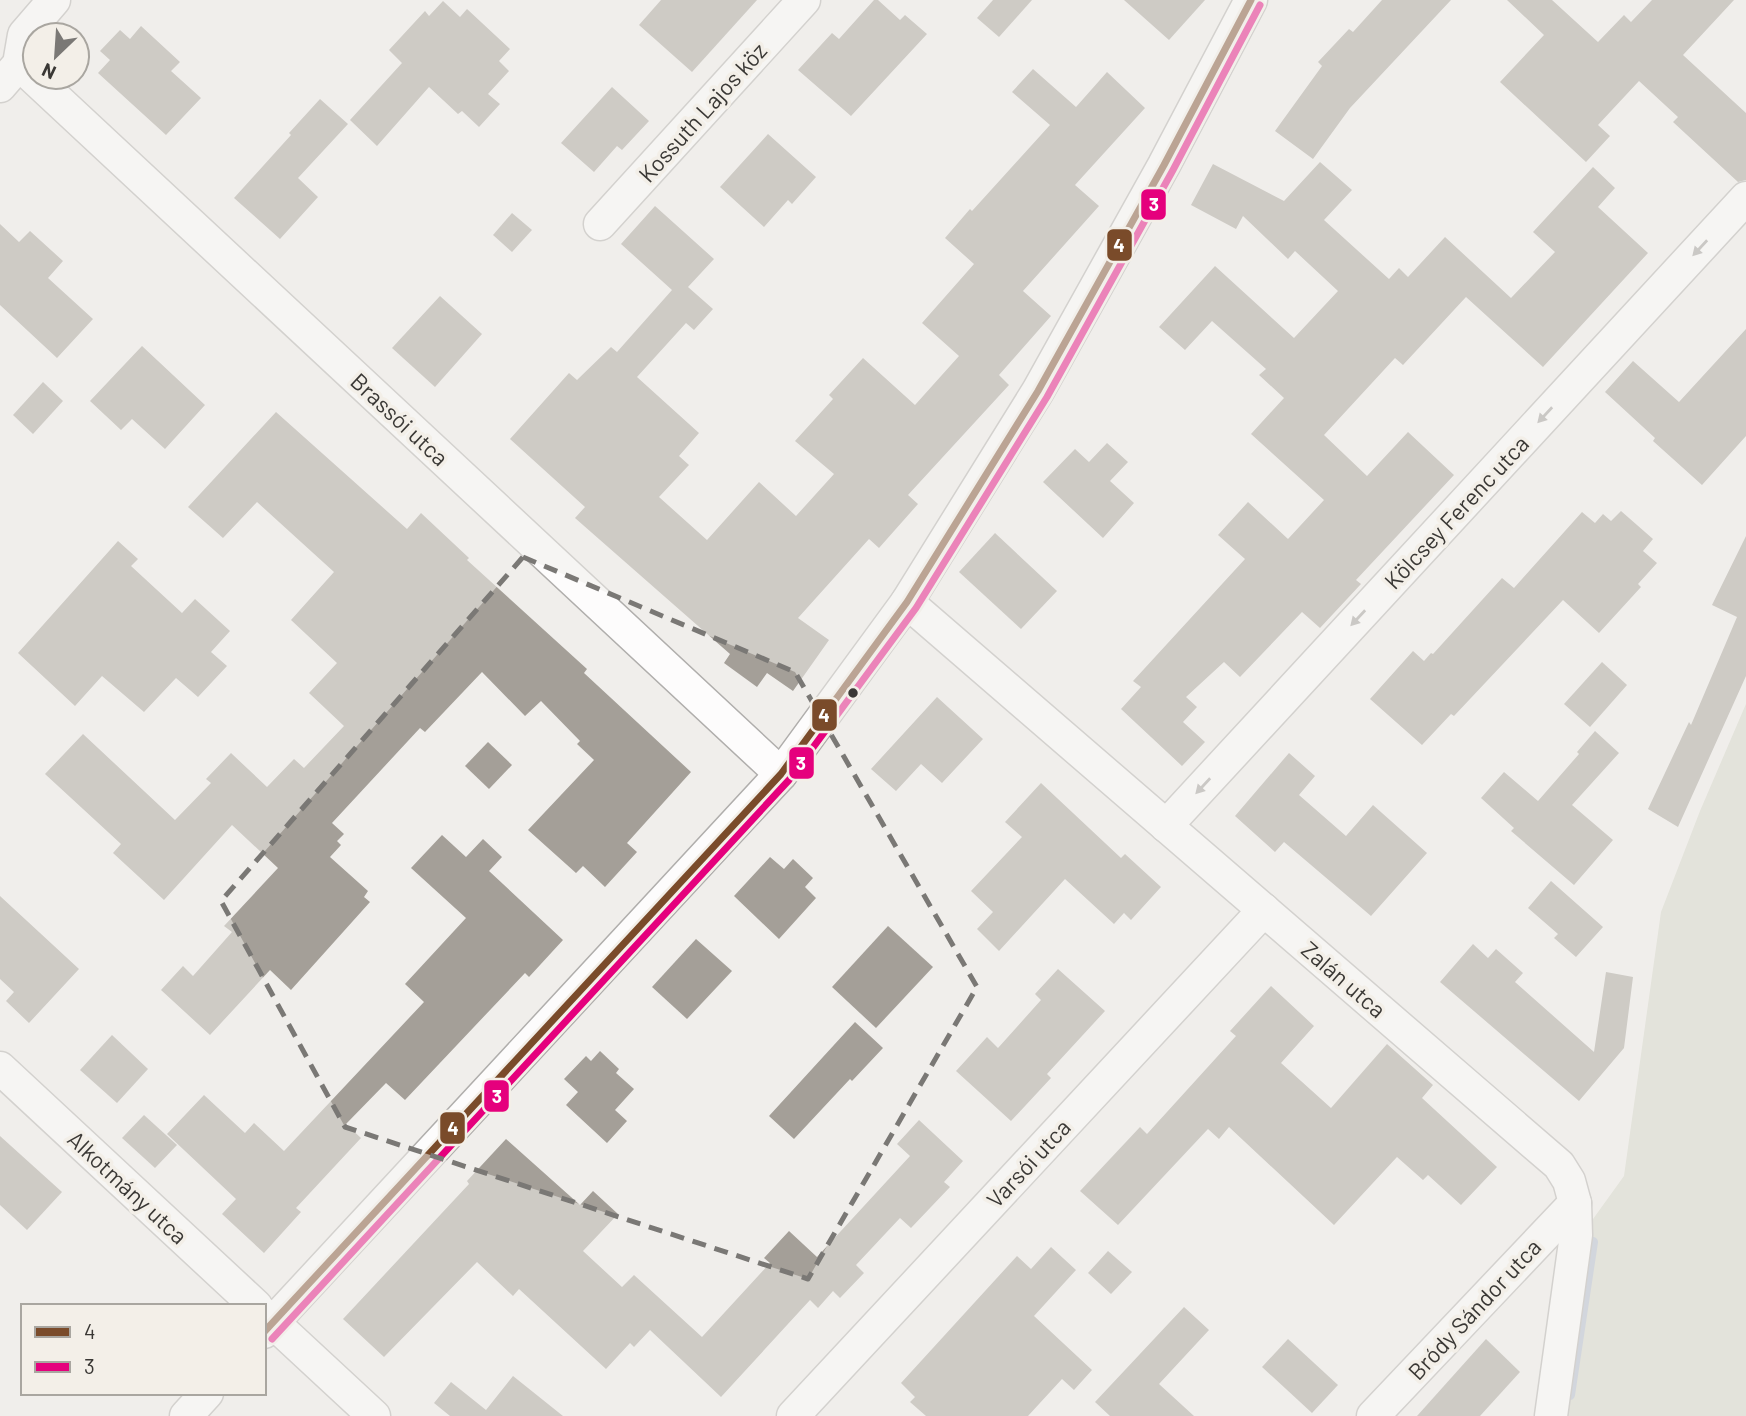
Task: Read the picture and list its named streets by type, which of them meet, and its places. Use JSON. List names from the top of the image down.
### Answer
{
  "streets": {
    "street": [
      "Kossuth Lajos köz",
      "Brassói utca",
      "Kölcsey Ferenc utca",
      "Zalán utca",
      "Varsói utca",
      "Alkotmány utca",
      "Bródy Sándor utca"
    ]
  },
  "crossings": [
    ["Kölcsey Ferenc utca", "Zalán utca"],
    ["Zalán utca", "Varsói utca"],
    ["Zalán utca", "Bródy Sándor utca"]
  ],
  "one_way": ["Kölcsey Ferenc utca"],
  "lines": ["transit line 4", "transit line 3"],
  "legend": ["4", "3"],
  "north": "bottom left"
}
